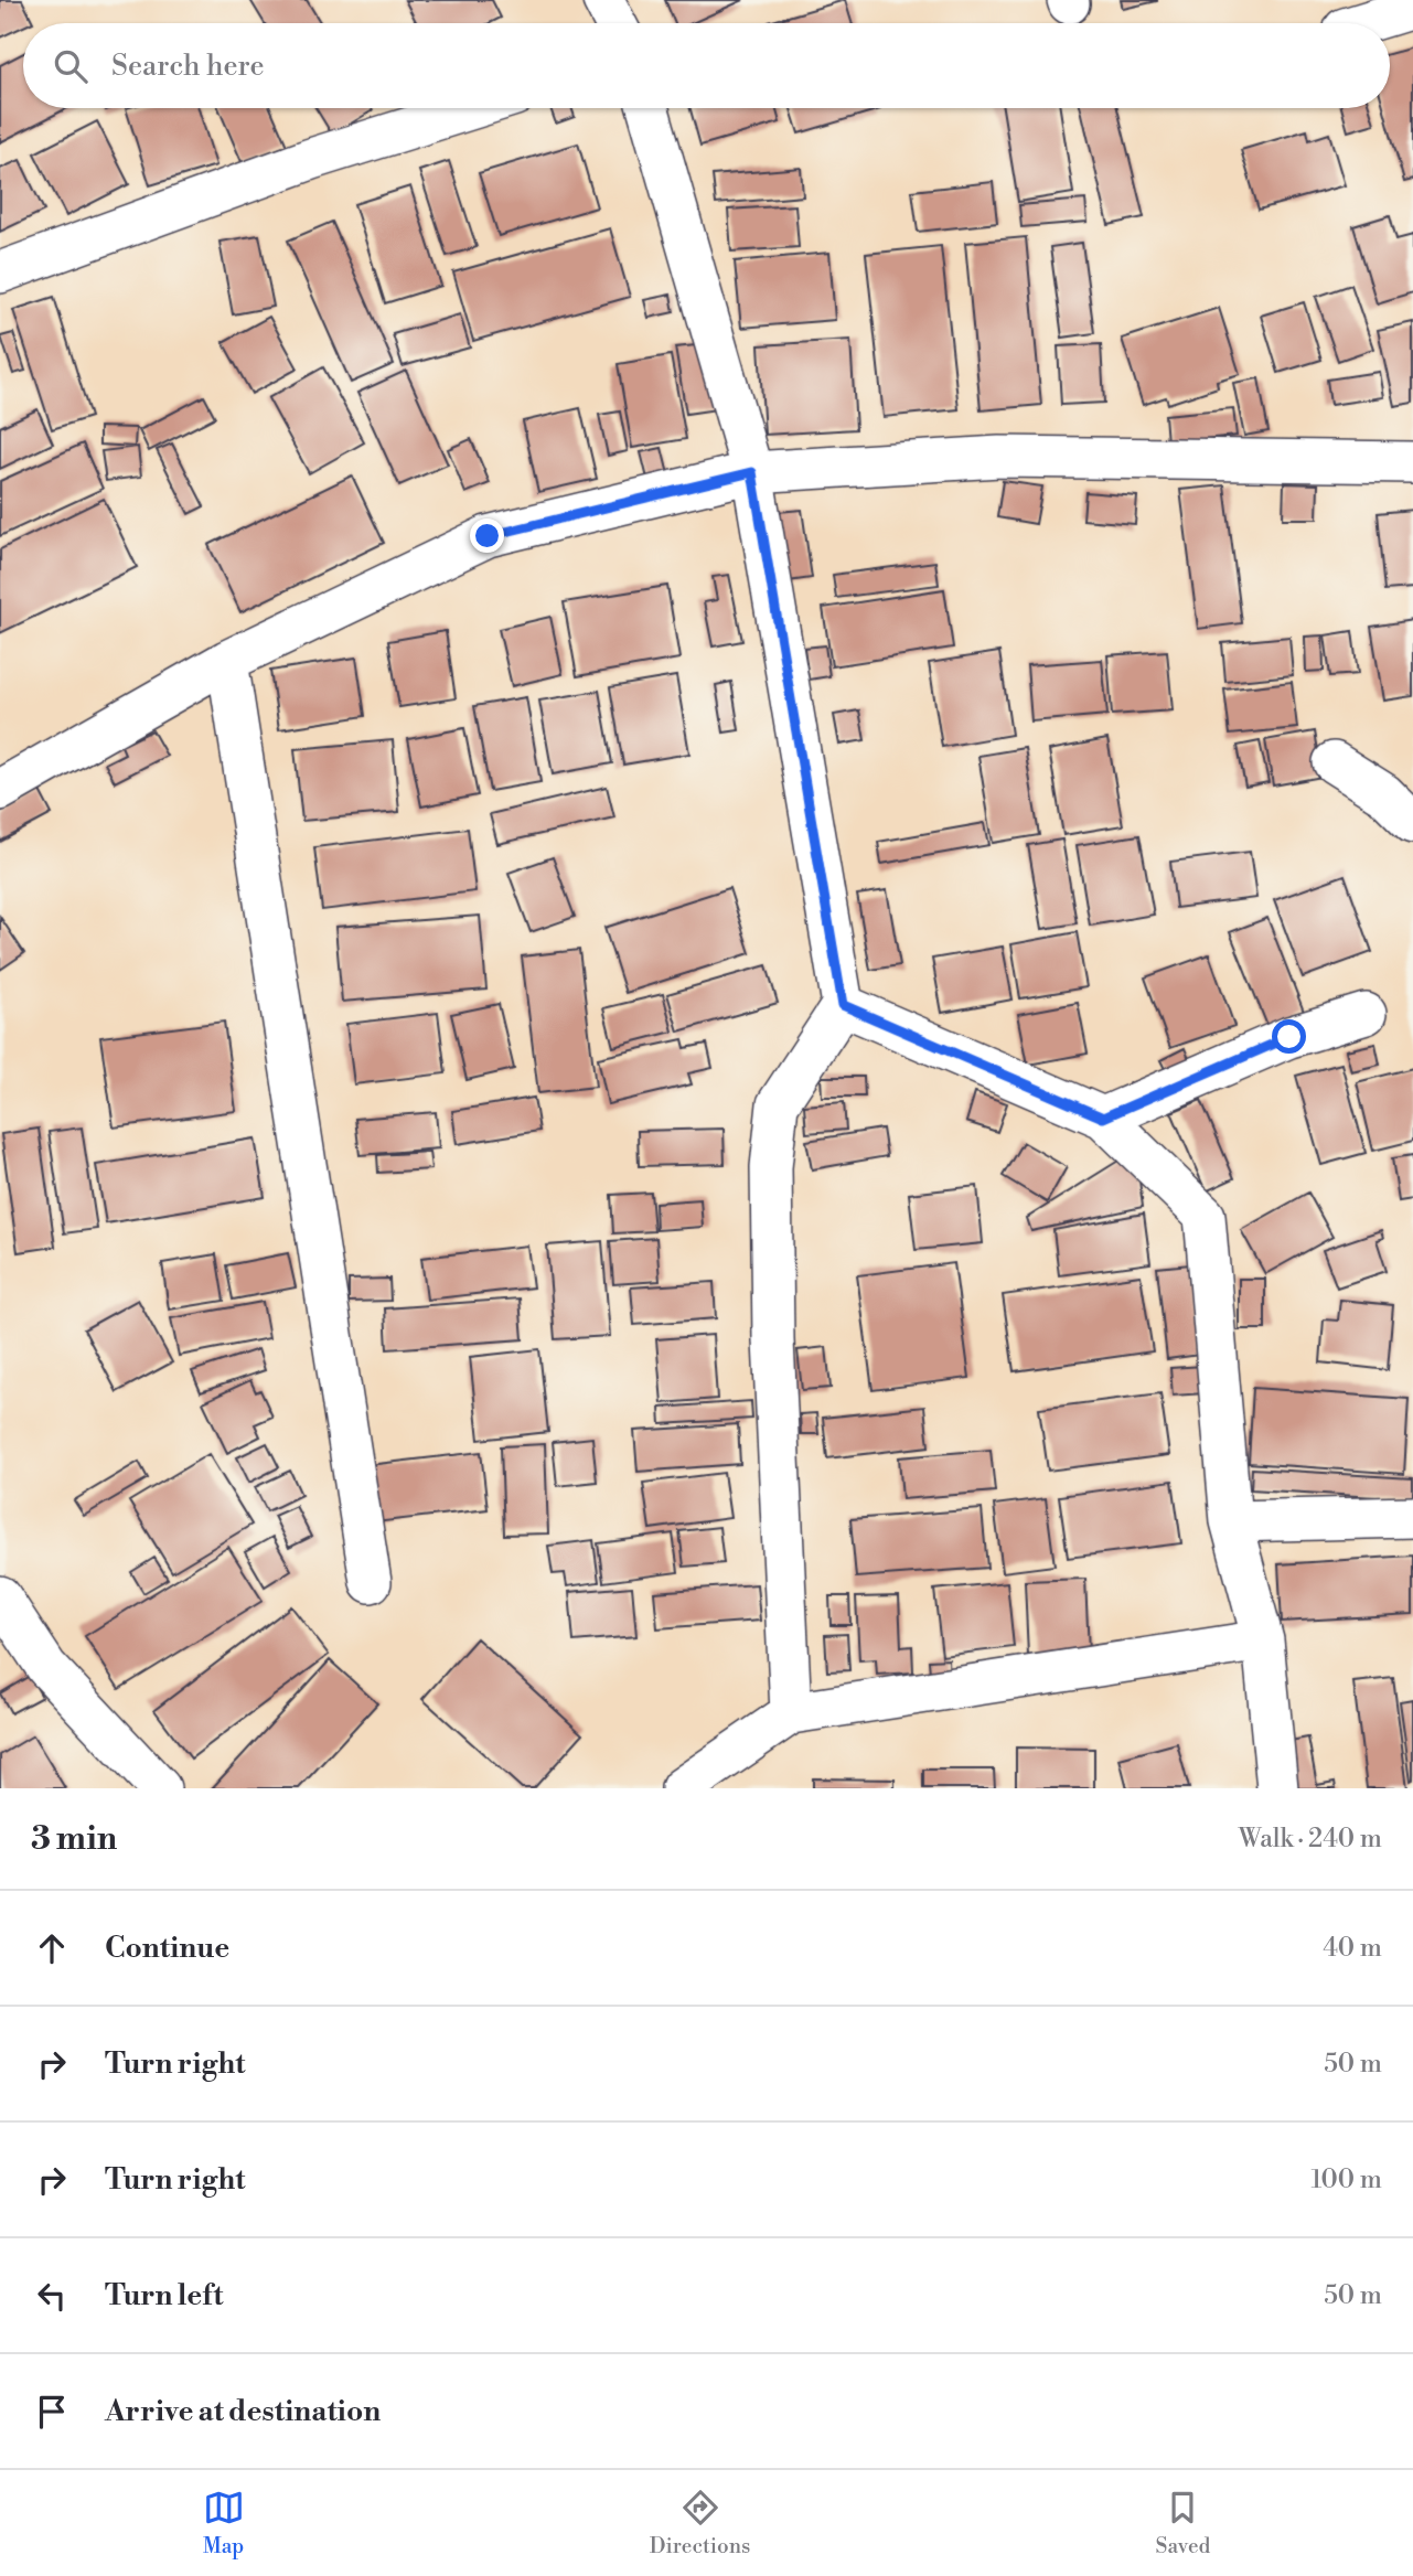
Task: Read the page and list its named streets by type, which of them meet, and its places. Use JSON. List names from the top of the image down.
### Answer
{
  "page": {
    "search": "Search here",
    "heading": ["3 min", "Walk · 240 m"],
    "list": [
      ["Continue", "40 m"],
      ["Turn right", "50 m"],
      ["Turn right", "100 m"],
      ["Turn left", "50 m"],
      "Arrive at destination"
    ],
    "nav": ["Map", "Directions", "Saved"]
  }
}
